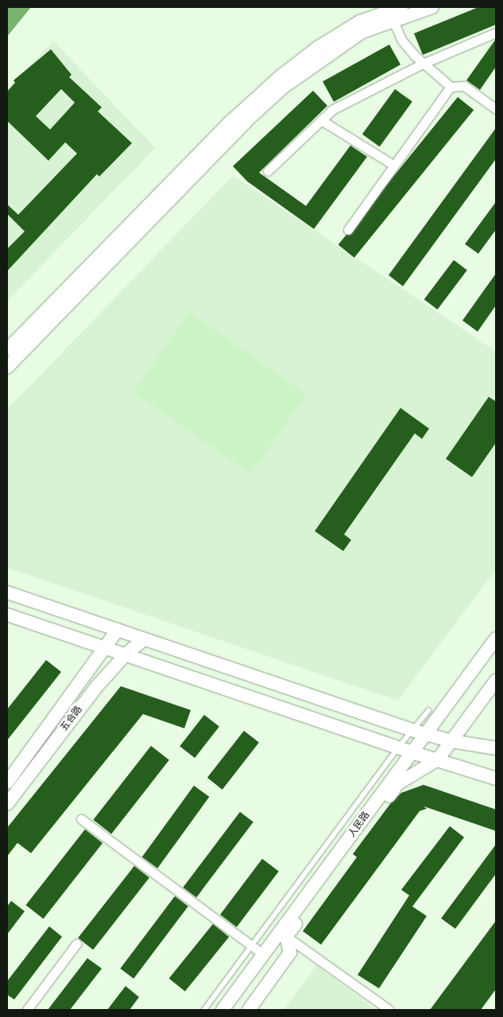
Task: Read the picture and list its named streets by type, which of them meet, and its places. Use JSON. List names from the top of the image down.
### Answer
{
  "streets": {
    "main road": ["五合路", "人民路"]
  }
}
